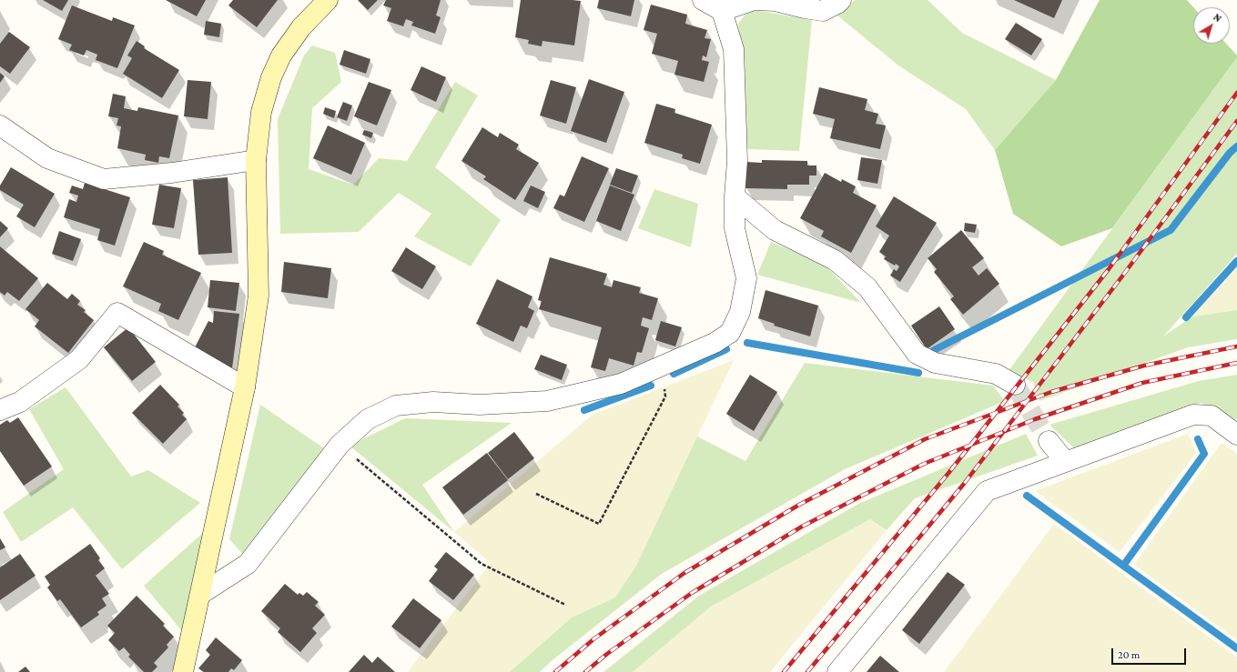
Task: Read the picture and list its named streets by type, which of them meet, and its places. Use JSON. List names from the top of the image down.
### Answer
{
  "scale_bar": "20 m",
  "north": "top right"
}
